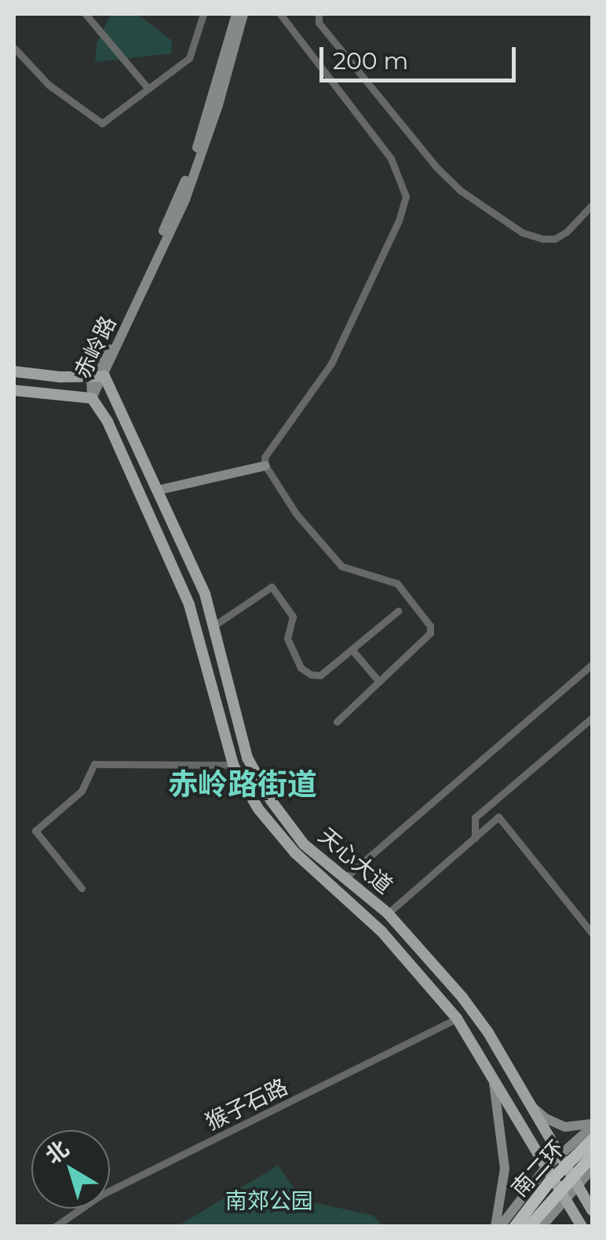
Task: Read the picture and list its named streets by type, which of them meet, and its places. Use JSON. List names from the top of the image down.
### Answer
{
  "streets": {
    "highway": ["南二环"],
    "main road": ["赤岭路", "天心大道"],
    "street": ["猴子石路"]
  },
  "crossings": [
    ["赤岭路", "天心大道"],
    ["天心大道", "猴子石路"]
  ],
  "districts": ["赤岭路街道"],
  "parks": ["南郊公园"],
  "scale_bar": "200 m",
  "north": "top left"
}
